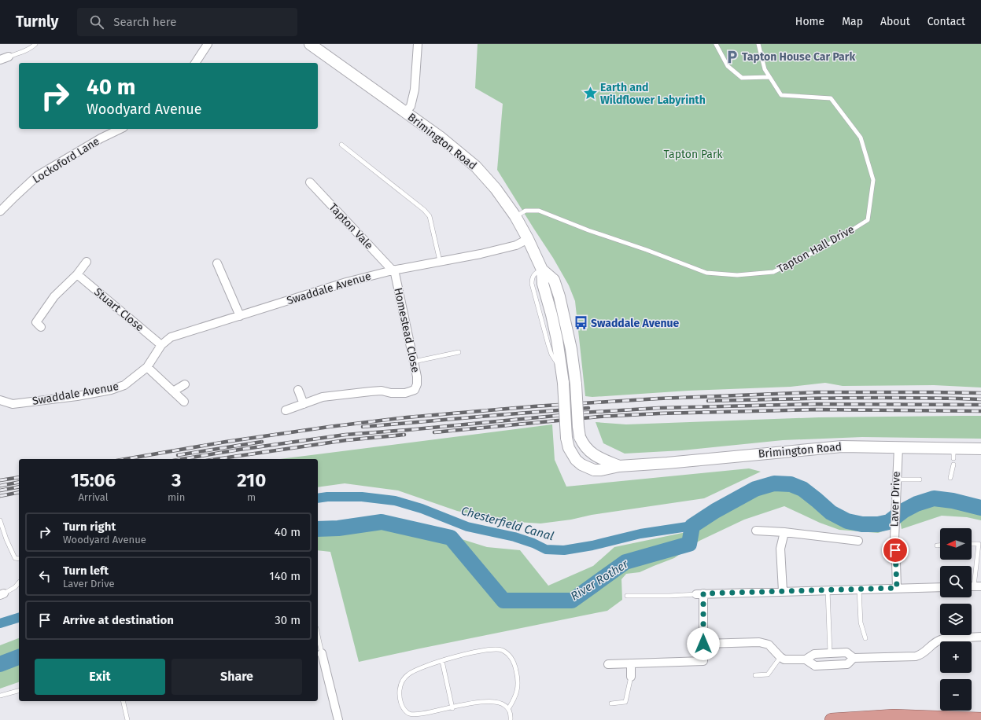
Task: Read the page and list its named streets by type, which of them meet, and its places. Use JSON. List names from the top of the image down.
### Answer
{
  "streets": {
    "main road": ["Brimington Road"],
    "street": [
      "Lockoford Lane",
      "Tapton Vale",
      "Swaddale Avenue",
      "Stuart Close",
      "Homestead Close",
      "Laver Drive"
    ],
    "lane": ["Tapton Hall Drive"]
  },
  "crossings": [
    ["Brimington Road", "Tapton Hall Drive"],
    ["Brimington Road", "Swaddale Avenue"],
    ["Brimington Road", "Laver Drive"],
    ["Tapton Vale", "Swaddale Avenue"],
    ["Tapton Vale", "Homestead Close"],
    ["Swaddale Avenue", "Stuart Close"],
    ["Swaddale Avenue", "Homestead Close"]
  ],
  "water": ["Chesterfield Canal", "River Rother"],
  "parks": ["Tapton Park"],
  "places": {
    "parking": ["Tapton House Car Park"],
    "place": ["Earth and Wildflower Labyrinth"],
    "bus stop": ["Swaddale Avenue"]
  },
  "north": "left",
  "page": {
    "header": "Turnly",
    "search": "Search here",
    "nav": [
      "Home",
      "Map",
      "About",
      "Contact"
    ],
    "turn": ["40 m", "Woodyard Avenue"],
    "eta": [
      "15:06",
      "Arrival",
      "3",
      "min",
      "210",
      "m"
    ],
    "list": [
      {
        "name": "Turn right",
        "note": "Woodyard Avenue",
        "value": "40 m"
      },
      {
        "name": "Turn left",
        "note": "Laver Drive",
        "value": "140 m"
      },
      {
        "name": "Arrive at destination",
        "value": "30 m"
      }
    ],
    "map_buttons": ["+", "−"],
    "buttons": ["Exit", "Share"]
  }
}
